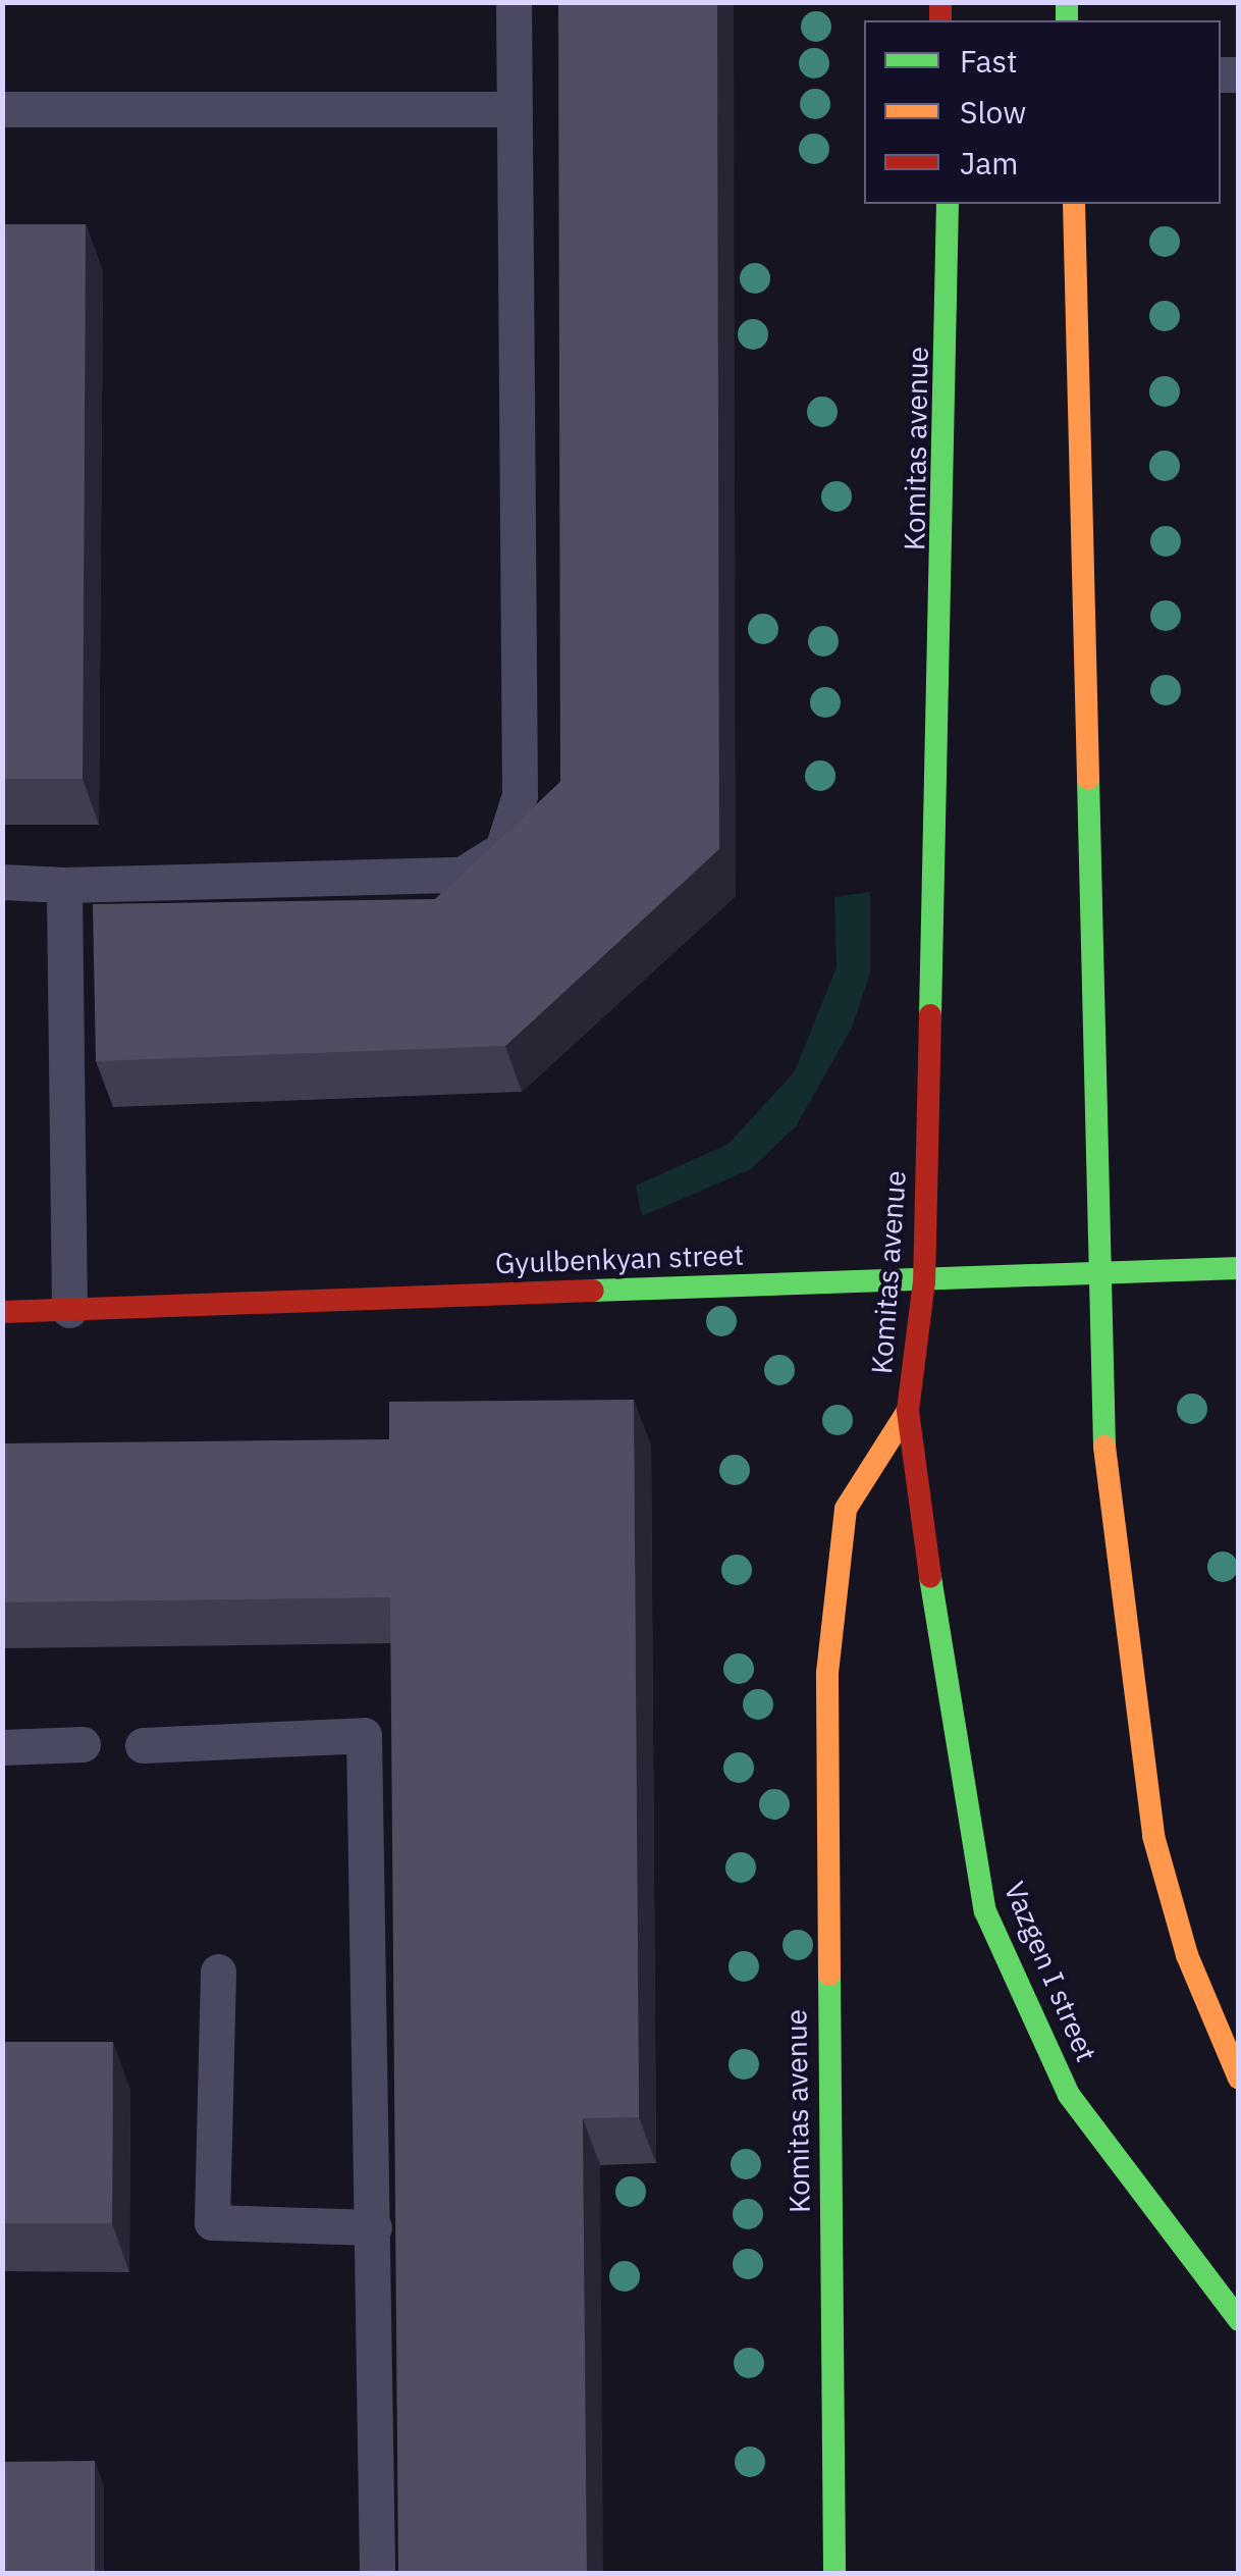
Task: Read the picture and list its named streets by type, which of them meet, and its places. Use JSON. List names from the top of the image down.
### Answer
{
  "streets": {
    "main road": ["Komitas avenue", "Gyulbenkyan street", "Vazgen I street"]
  },
  "crossings": [
    ["Komitas avenue", "Gyulbenkyan street"],
    ["Komitas avenue", "Vazgen I street"]
  ],
  "legend": ["Fast", "Slow", "Jam"]
}
